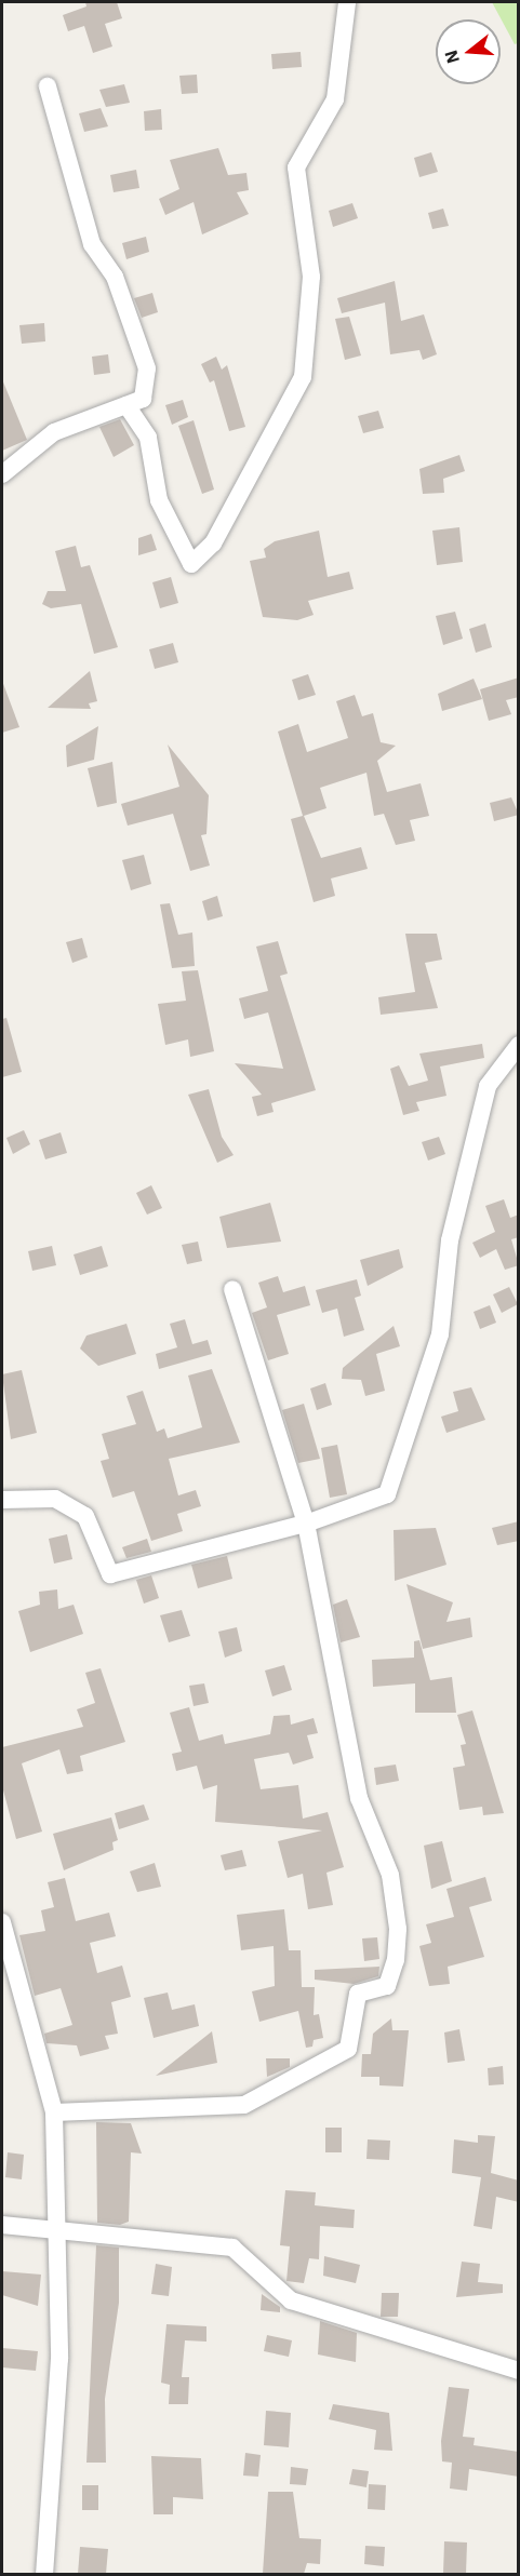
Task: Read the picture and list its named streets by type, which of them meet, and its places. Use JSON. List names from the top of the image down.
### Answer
{
  "north": "left"
}
